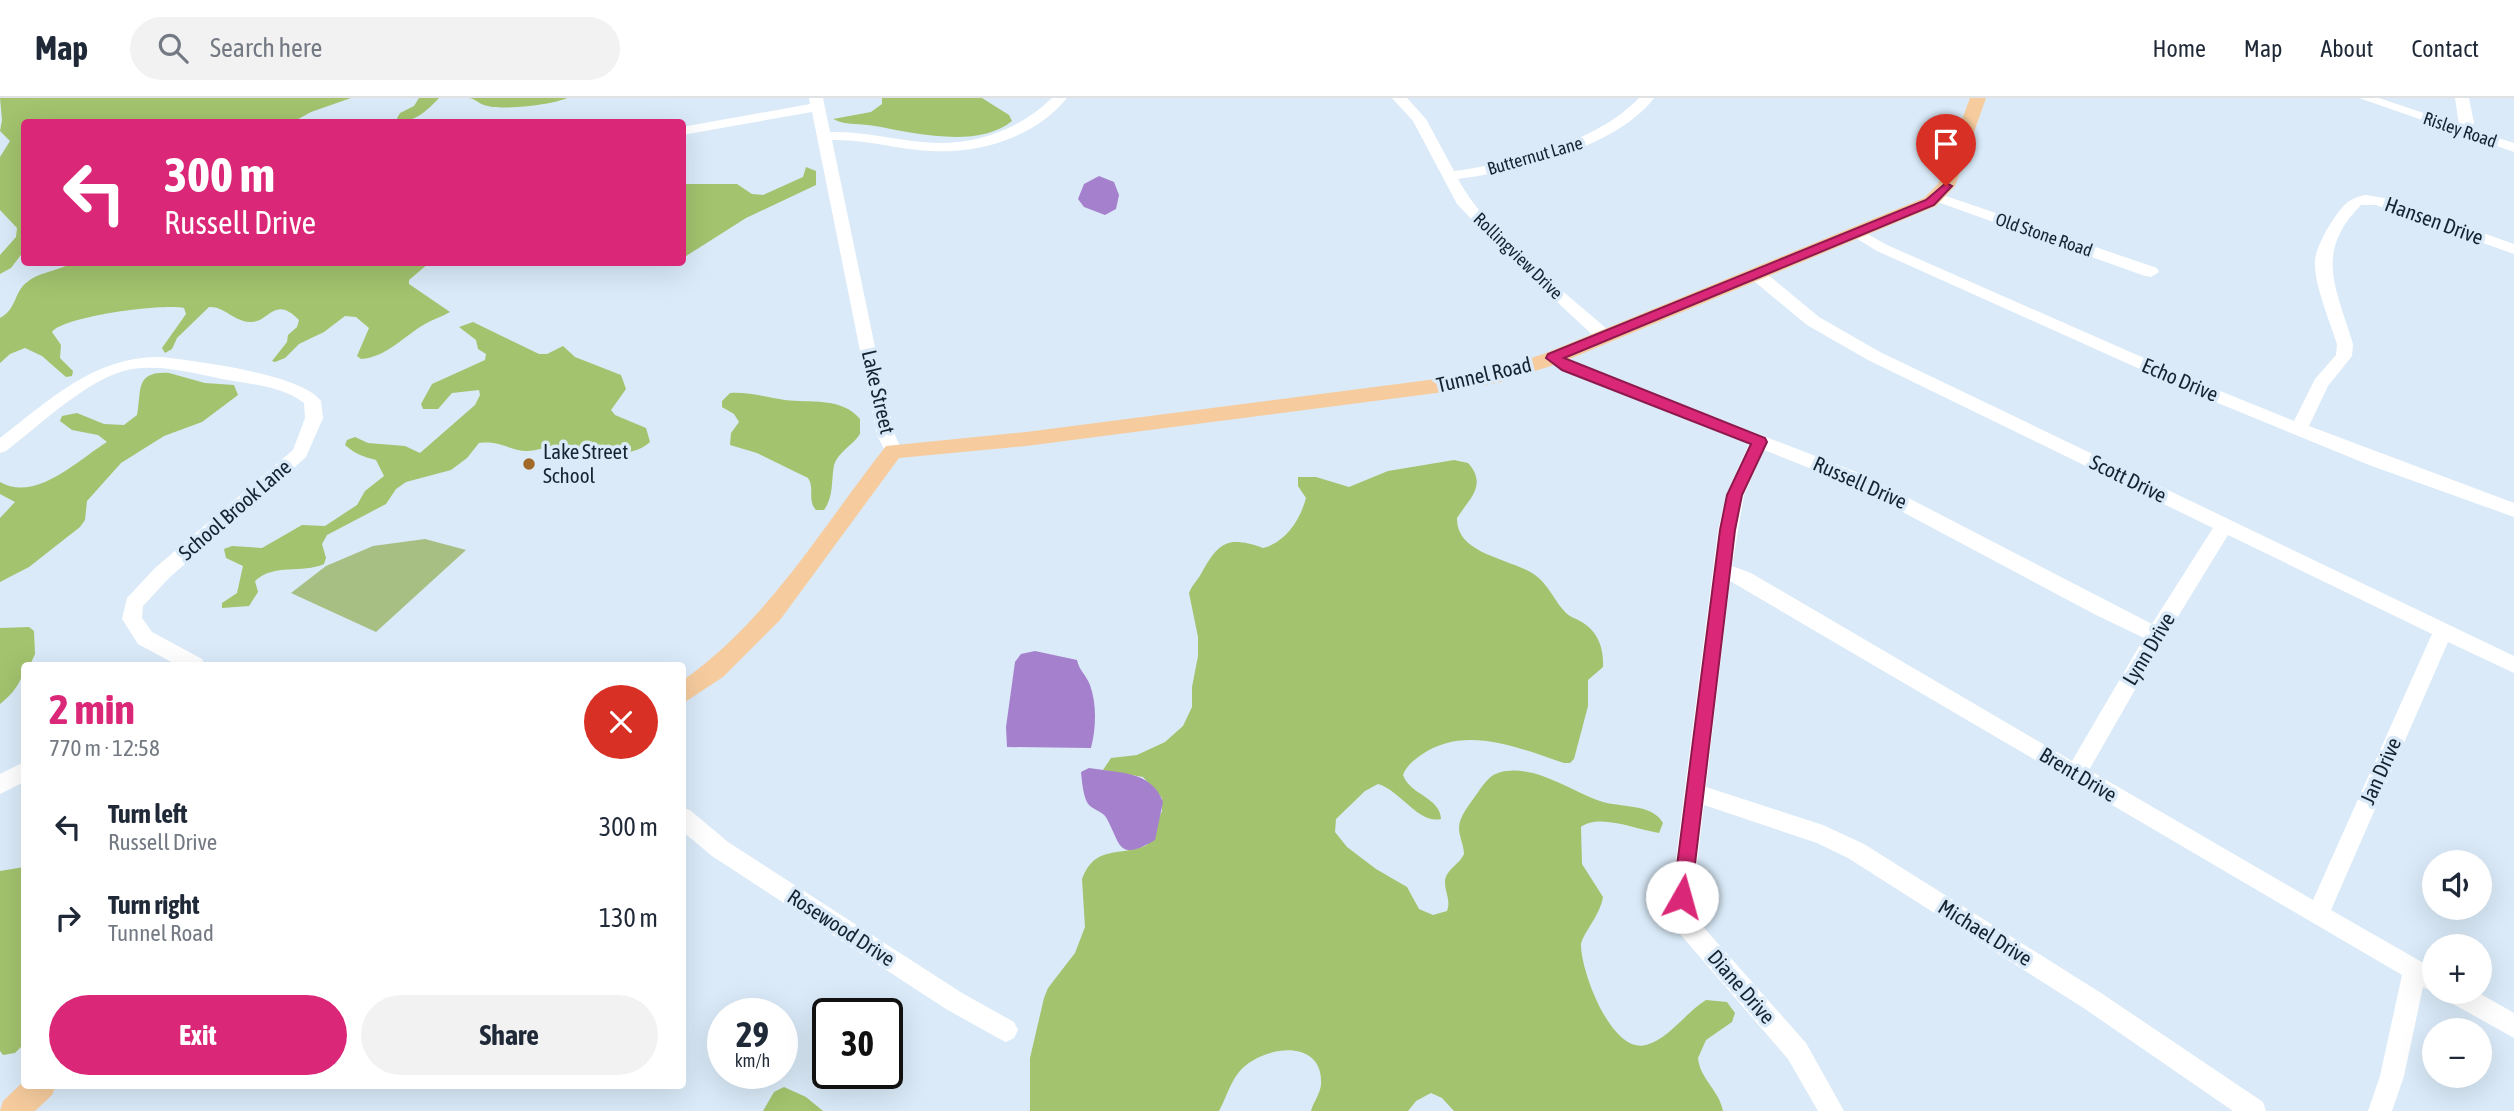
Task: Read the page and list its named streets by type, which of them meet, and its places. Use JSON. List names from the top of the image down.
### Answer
{
  "streets": {
    "main road": ["Tunnel Road", "Lake Street"],
    "street": [
      "Risley Road",
      "Butternut Lane",
      "Hansen Drive",
      "Old Stone Road",
      "Rollingview Drive",
      "Echo Drive",
      "Scott Drive",
      "Russell Drive",
      "School Brook Lane",
      "Lynn Drive",
      "Jan Drive",
      "Brent Drive",
      "Rosewood Drive",
      "Michael Drive",
      "Diane Drive"
    ]
  },
  "crossings": [
    ["Butternut Lane", "Rollingview Drive"],
    ["Hansen Drive", "Echo Drive"],
    ["Old Stone Road", "Tunnel Road"],
    ["Rollingview Drive", "Tunnel Road"],
    ["Tunnel Road", "Echo Drive"],
    ["Tunnel Road", "Lake Street"],
    ["Tunnel Road", "Scott Drive"],
    ["Tunnel Road", "Russell Drive"],
    ["Scott Drive", "Lynn Drive"],
    ["Scott Drive", "Jan Drive"],
    ["Russell Drive", "Lynn Drive"],
    ["Russell Drive", "Diane Drive"],
    ["Lynn Drive", "Brent Drive"],
    ["Jan Drive", "Brent Drive"],
    ["Brent Drive", "Diane Drive"],
    ["Michael Drive", "Diane Drive"]
  ],
  "places": ["Lake Street School"],
  "page": {
    "header": "Map",
    "search": "Search here",
    "nav": [
      "Home",
      "Map",
      "About",
      "Contact"
    ],
    "turn": ["300 m", "Russell Drive"],
    "heading": ["2 min", "770 m · 12:58"],
    "list": [
      {
        "name": "Turn left",
        "note": "Russell Drive",
        "value": "300 m"
      },
      {
        "name": "Turn right",
        "note": "Tunnel Road",
        "value": "130 m"
      }
    ],
    "map_buttons": ["+", "−"],
    "buttons": ["Exit", "Share"],
    "speed": "29 km/h",
    "limit": "30"
  }
}
